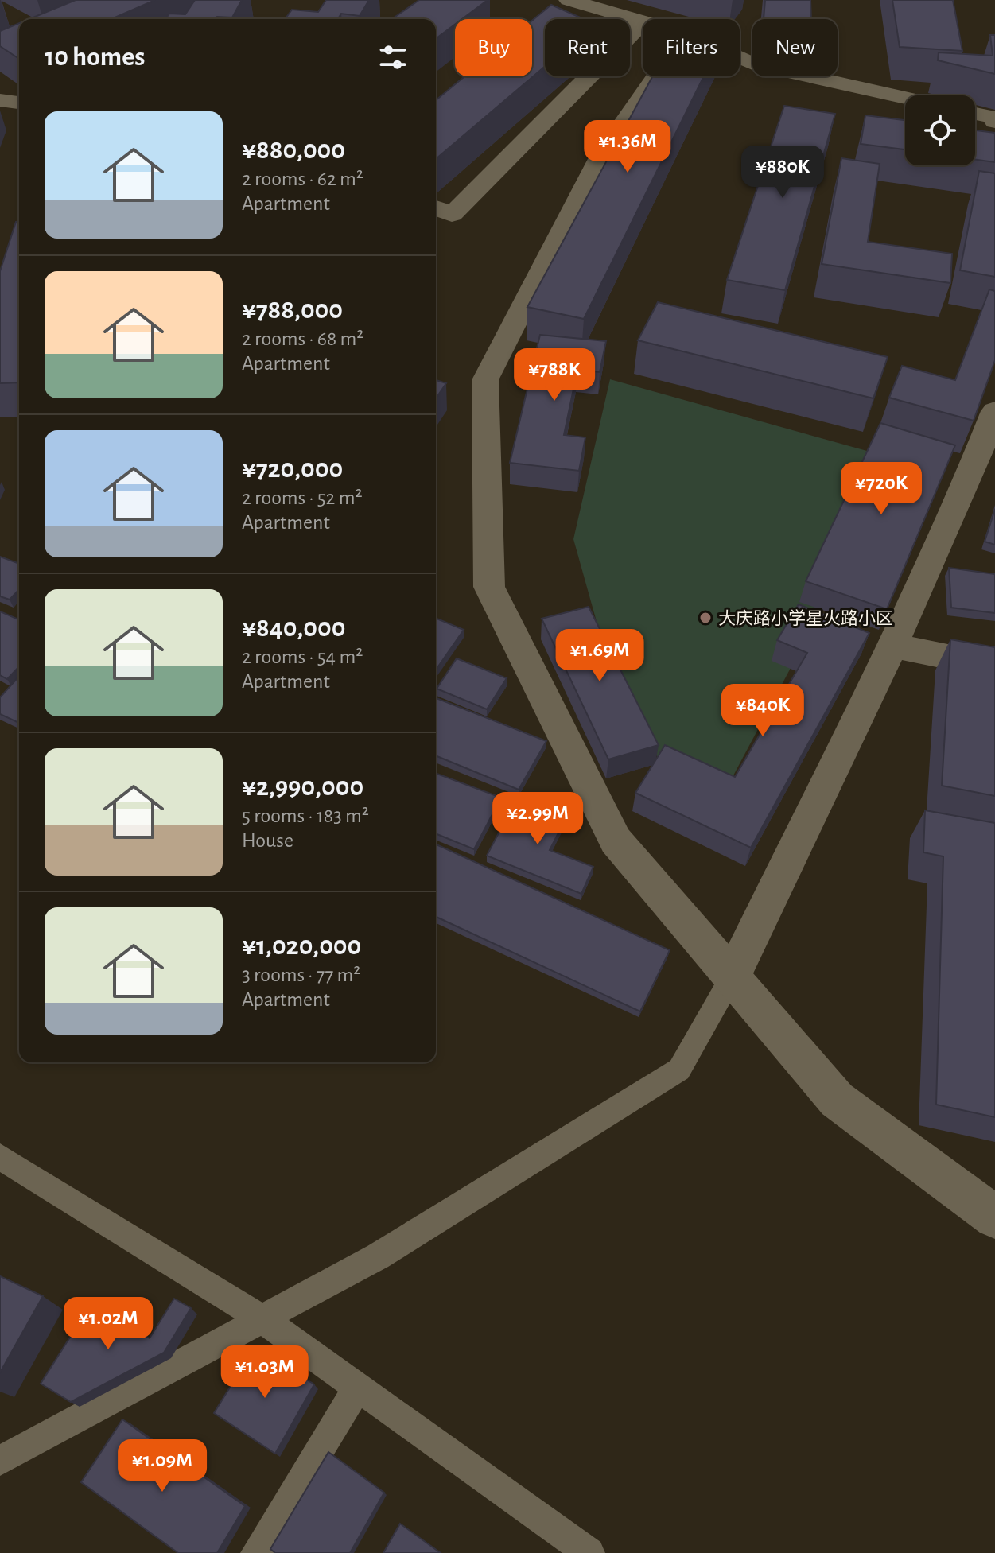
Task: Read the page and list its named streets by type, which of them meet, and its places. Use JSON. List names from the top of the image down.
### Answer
{
  "places": ["大庆路小学星火路小区"],
  "page": {
    "chip": [
      "Buy",
      "Rent",
      "Filters",
      "New"
    ],
    "heading": "10 homes",
    "list": [
      {
        "name": "¥880,000",
        "note": "2 rooms · 62 m² · Apartment"
      },
      {
        "name": "¥788,000",
        "note": "2 rooms · 68 m² · Apartment"
      },
      {
        "name": "¥720,000",
        "note": "2 rooms · 52 m² · Apartment"
      },
      {
        "name": "¥840,000",
        "note": "2 rooms · 54 m² · Apartment"
      },
      {
        "name": "¥2,990,000",
        "note": "5 rooms · 183 m² · House"
      },
      {
        "name": "¥1,020,000",
        "note": "3 rooms · 77 m² · Apartment"
      }
    ],
    "price": [
      "¥1.36M",
      "¥880K",
      "¥788K",
      "¥720K",
      "¥1.69M",
      "¥840K",
      "¥2.99M",
      "¥1.02M",
      "¥1.03M",
      "¥1.09M"
    ]
  }
}
